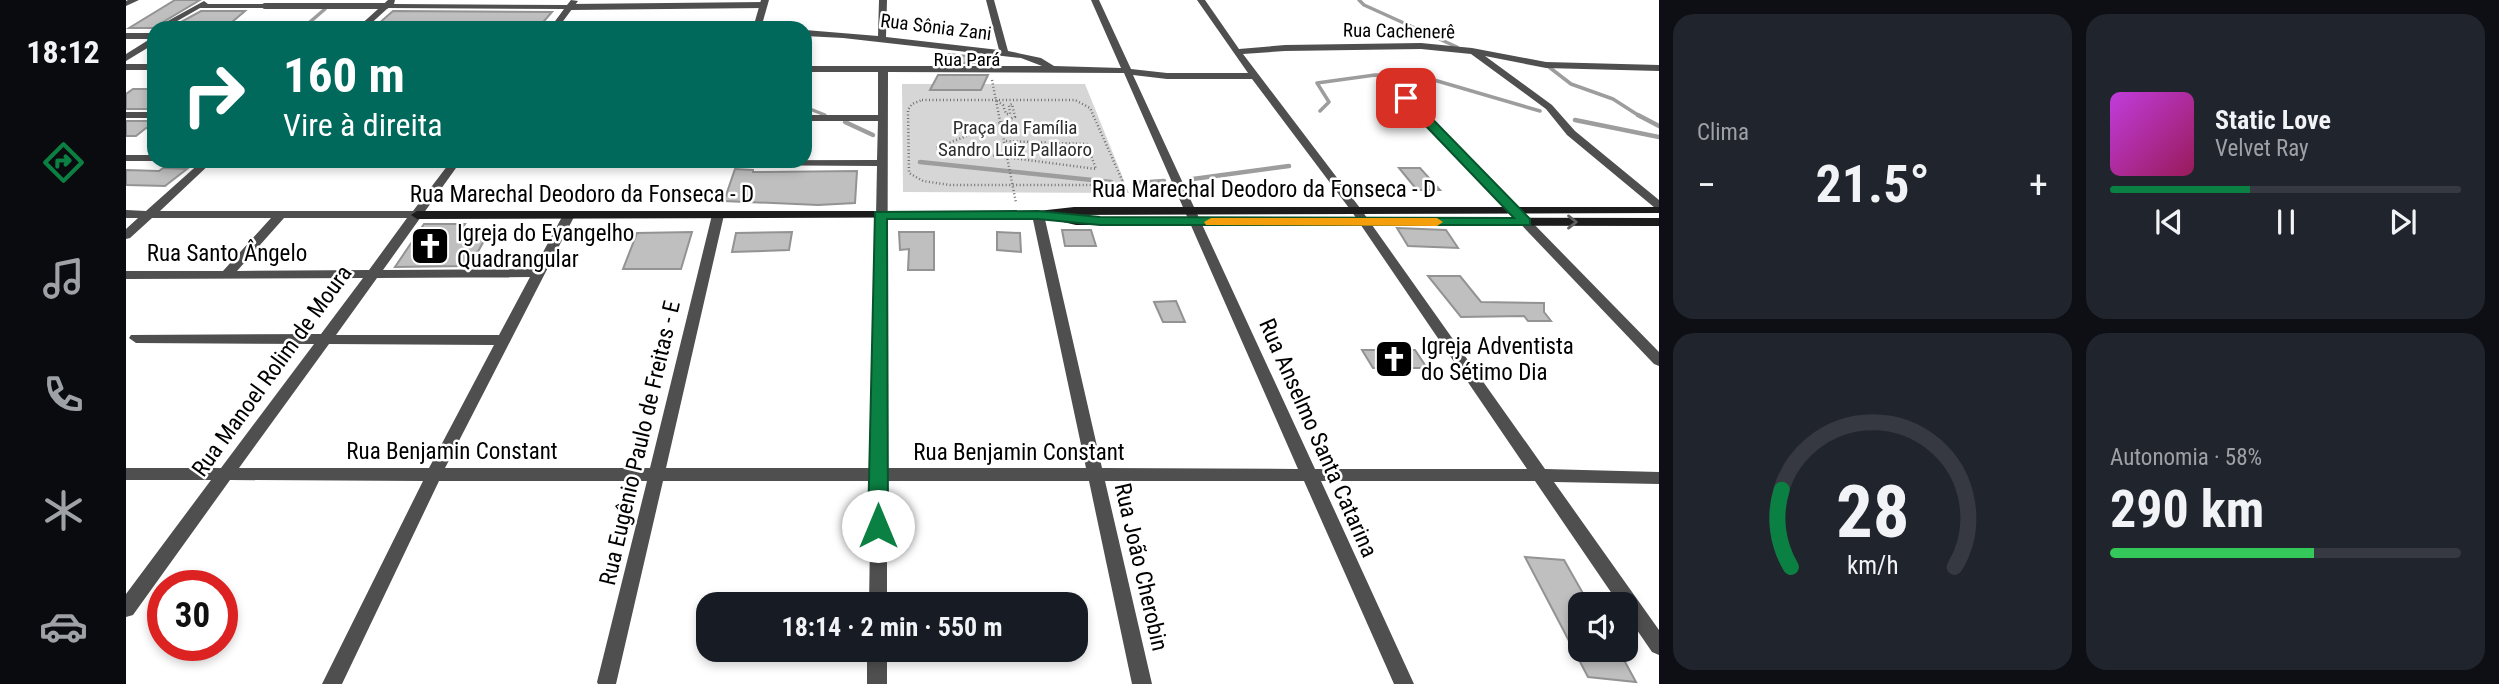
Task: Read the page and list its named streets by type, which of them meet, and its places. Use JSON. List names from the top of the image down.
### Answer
{
  "streets": {
    "street": [
      "Rua Sônia Zani",
      "Rua Cachenerê",
      "Rua Pará",
      "Rua Marechal Deodoro da Fonseca - D",
      "Rua Santo Ângelo",
      "Rua Manoel Rolim de Moura",
      "Rua Anselmo Santa Catarina",
      "Rua Eugênio Paulo de Freitas - E",
      "Rua Benjamin Constant",
      "Rua João Cherobin"
    ]
  },
  "crossings": [
    ["Rua Sônia Zani", "Rua Pará"],
    ["Rua Pará", "Rua Anselmo Santa Catarina"],
    ["Rua Marechal Deodoro da Fonseca - D", "Rua Manoel Rolim de Moura"],
    ["Rua Marechal Deodoro da Fonseca - D", "Rua Anselmo Santa Catarina"],
    ["Rua Marechal Deodoro da Fonseca - D", "Rua Eugênio Paulo de Freitas - E"],
    ["Rua Marechal Deodoro da Fonseca - D", "Rua João Cherobin"],
    ["Rua Santo Ângelo", "Rua Manoel Rolim de Moura"],
    ["Rua Manoel Rolim de Moura", "Rua Benjamin Constant"],
    ["Rua Anselmo Santa Catarina", "Rua Benjamin Constant"],
    ["Rua Eugênio Paulo de Freitas - E", "Rua Benjamin Constant"],
    ["Rua Benjamin Constant", "Rua João Cherobin"]
  ],
  "parks": ["Praça da Família Sandro Luiz Pallaoro"],
  "places": {
    "church": ["Igreja do Evangelho Quadrangular", "Igreja Adventista do Sétimo Dia"]
  },
  "page": {
    "tabs": "18:12",
    "tile": [
      "Clima",
      ["Autonomia · 58%", "290 km"]
    ],
    "turn": ["160 m", "Vire à direita"],
    "song": ["Static Love", "Velvet Ray"],
    "heat": ["−", "21.5°", "+"],
    "limit": "30",
    "trip": "18:14 · 2 min · 550 m",
    "gauge": ["28", "km/h"]
  }
}
